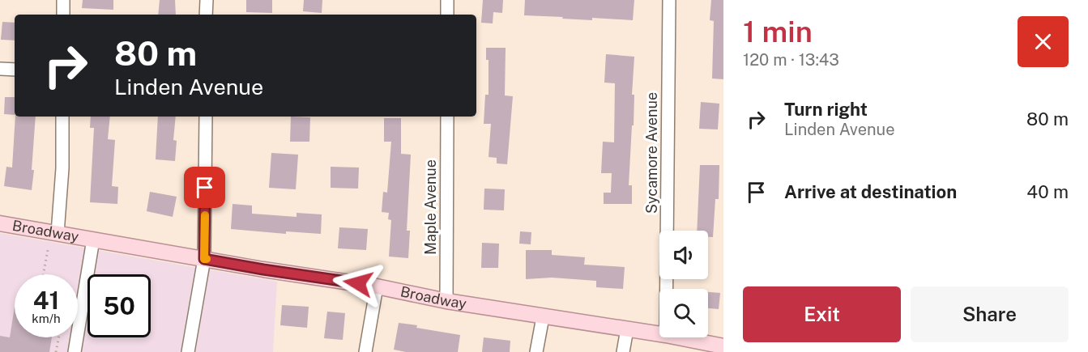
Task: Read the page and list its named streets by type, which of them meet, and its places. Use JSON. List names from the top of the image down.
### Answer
{
  "streets": {
    "main road": ["Broadway"],
    "street": ["Sycamore Avenue", "Maple Avenue"]
  },
  "crossings": [
    ["Maple Avenue", "Broadway"]
  ],
  "page": {
    "heading": ["1 min", "120 m · 13:43"],
    "turn": ["80 m", "Linden Avenue"],
    "list": [
      {
        "name": "Turn right",
        "note": "Linden Avenue",
        "value": "80 m"
      },
      {
        "name": "Arrive at destination",
        "value": "40 m"
      }
    ],
    "speed": "41 km/h",
    "limit": "50",
    "buttons": ["Exit", "Share"]
  }
}
